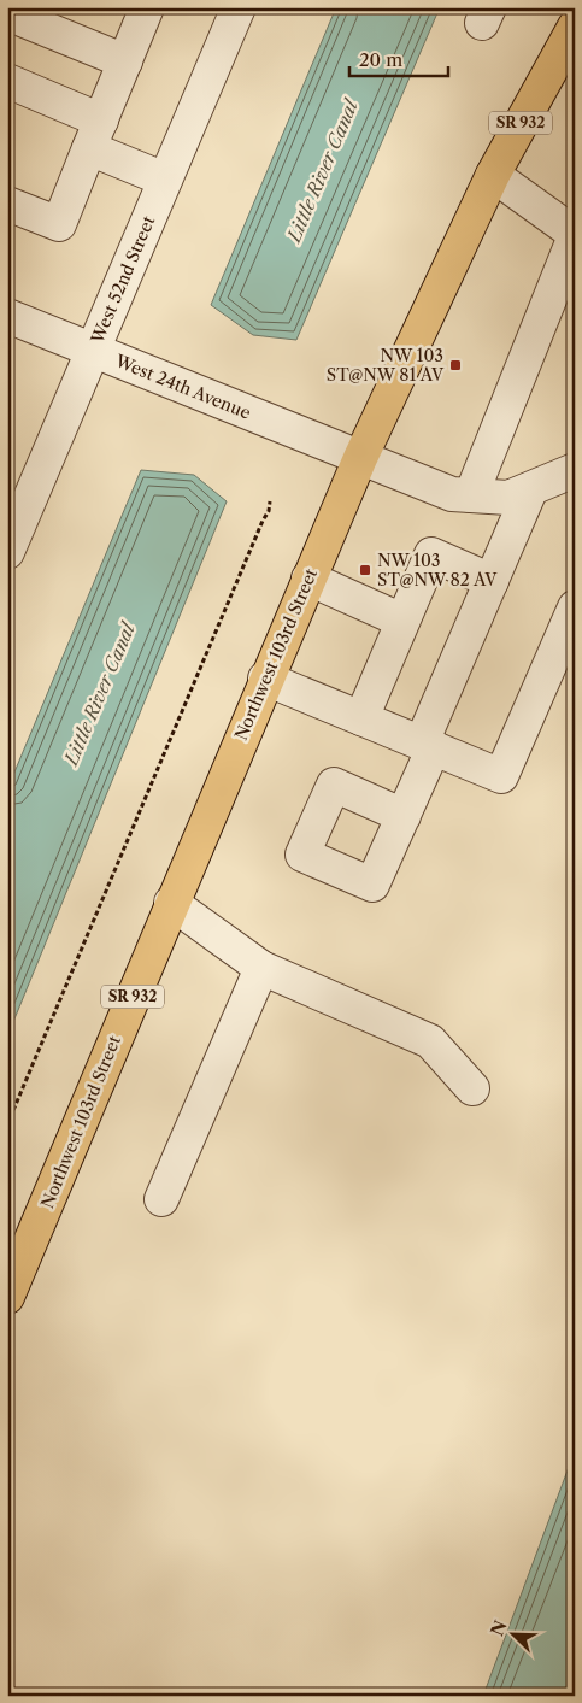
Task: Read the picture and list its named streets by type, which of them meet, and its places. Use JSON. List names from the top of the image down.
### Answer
{
  "streets": {
    "main road": ["SR 932", "Northwest 103rd Street"],
    "street": ["West 52nd Street", "West 24th Avenue"]
  },
  "crossings": [
    ["West 52nd Street", "West 24th Avenue"],
    ["West 24th Avenue", "Northwest 103rd Street"]
  ],
  "water": ["Little River Canal"],
  "places": {
    "transit": ["NW 103 ST@NW 81 AV", "NW 103 ST@NW 82 AV"]
  },
  "scale_bar": "20 m",
  "north": "top left"
}
